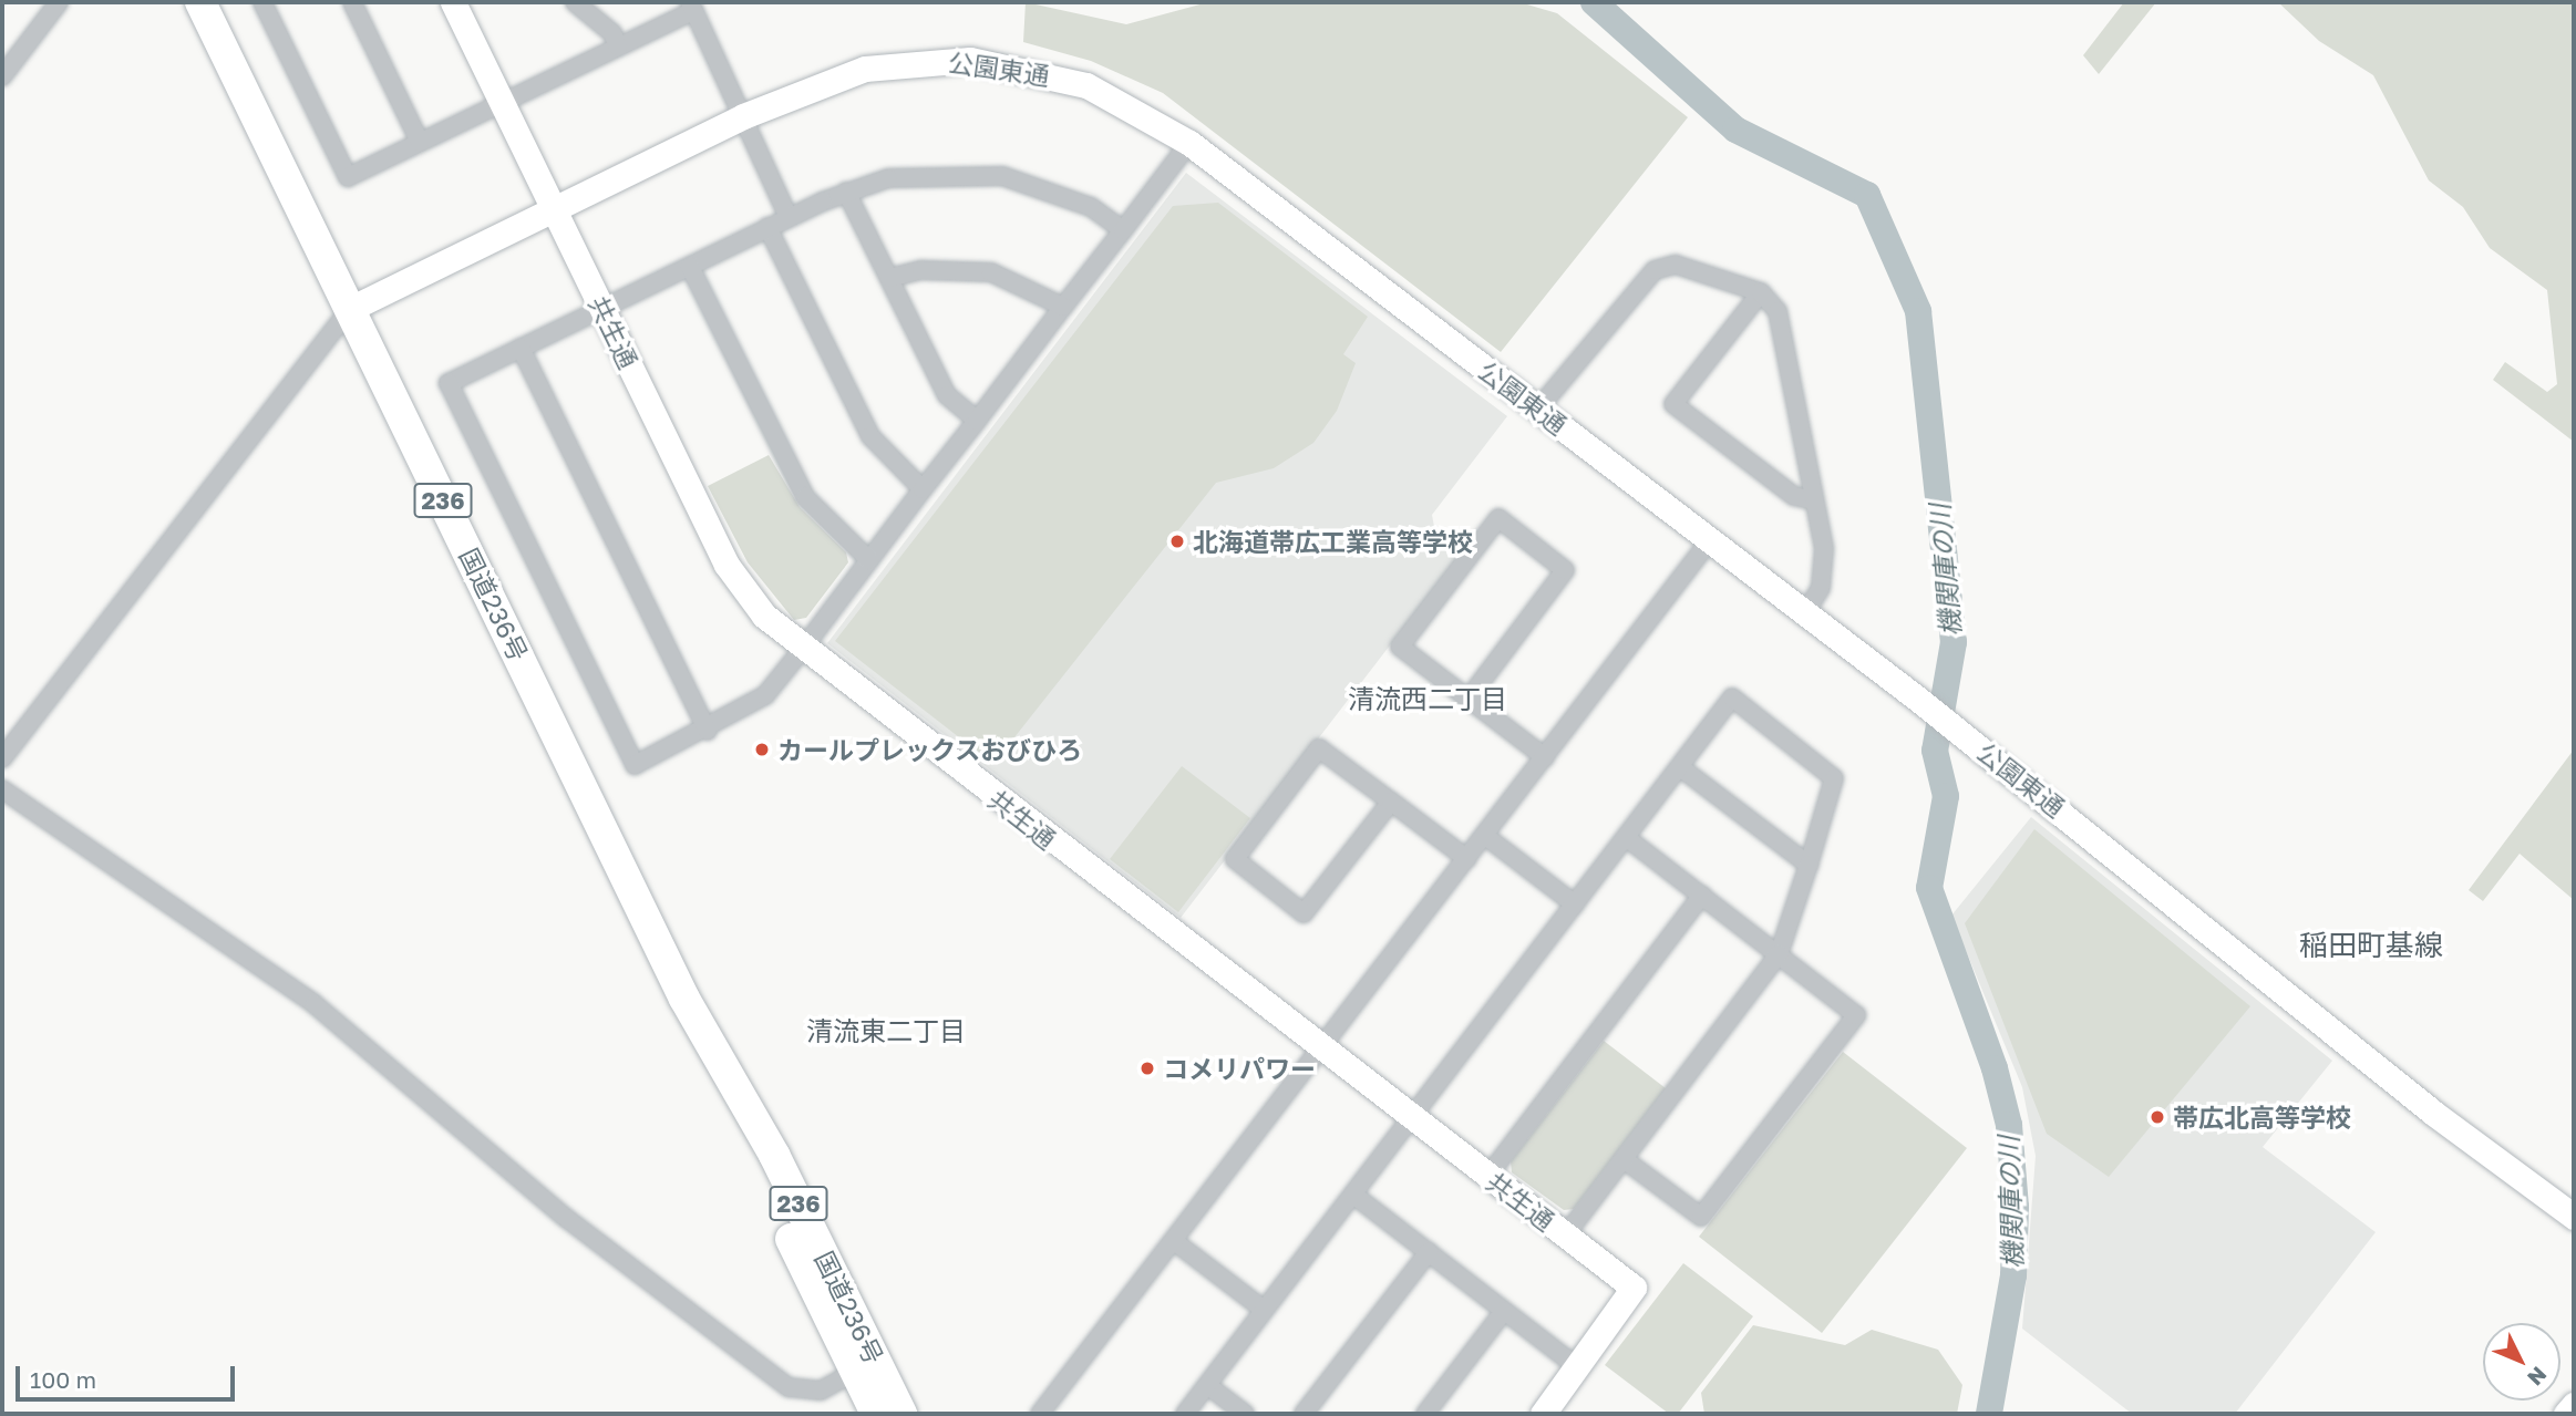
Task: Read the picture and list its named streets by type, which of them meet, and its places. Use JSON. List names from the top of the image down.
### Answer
{
  "streets": {
    "highway": ["236", "国道236号"],
    "street": ["公園東通", "共生通"]
  },
  "crossings": [
    ["公園東通", "共生通"],
    ["公園東通", "国道236号"]
  ],
  "districts": ["清流西二丁目", "稲田町基線", "清流東二丁目"],
  "water": ["機関庫の川"],
  "places": [
    "北海道帯広工業高等学校",
    "カールプレックスおびひろ",
    "コメリパワー",
    "帯広北高等学校"
  ],
  "scale_bar": "100 m",
  "north": "bottom right"
}
